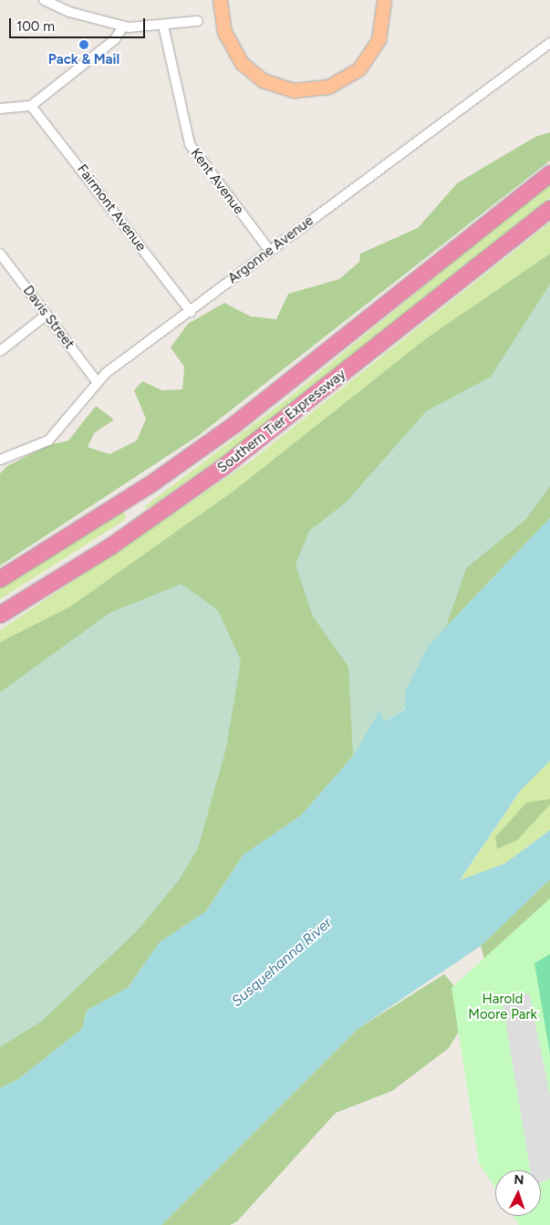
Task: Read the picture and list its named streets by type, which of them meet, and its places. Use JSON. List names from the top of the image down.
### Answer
{
  "streets": {
    "highway": ["Southern Tier Expressway"],
    "street": [
      "Kent Avenue",
      "Fairmont Avenue",
      "Argonne Avenue",
      "Davis Street"
    ]
  },
  "crossings": [
    ["Kent Avenue", "Argonne Avenue"],
    ["Fairmont Avenue", "Argonne Avenue"],
    ["Argonne Avenue", "Davis Street"]
  ],
  "water": ["Susquehanna River"],
  "parks": ["Harold Moore Park"],
  "places": ["Pack & Mail"],
  "scale_bar": "100 m",
  "north": "top"
}
